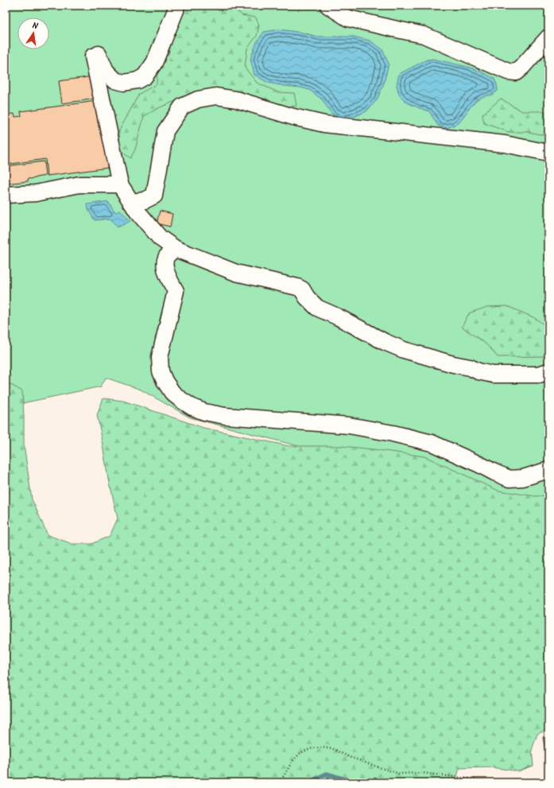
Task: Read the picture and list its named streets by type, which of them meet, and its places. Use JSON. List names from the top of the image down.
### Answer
{
  "north": "top"
}
